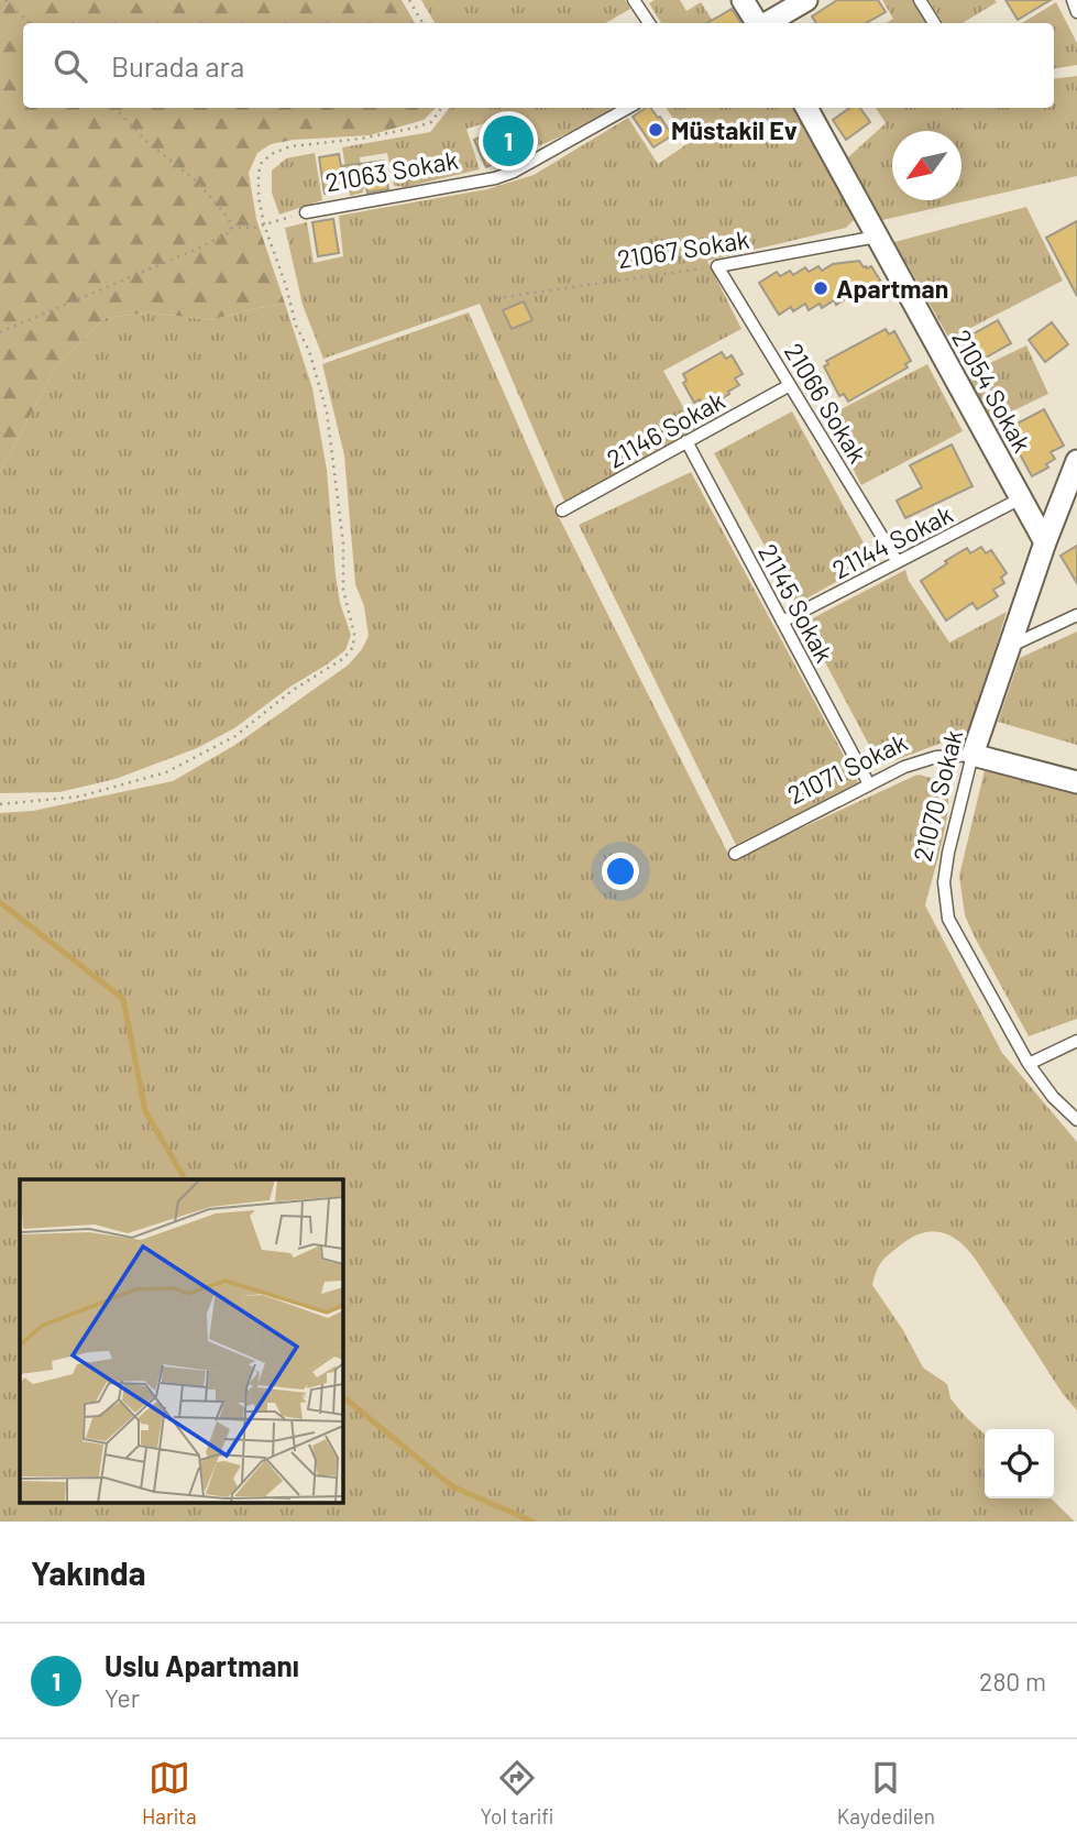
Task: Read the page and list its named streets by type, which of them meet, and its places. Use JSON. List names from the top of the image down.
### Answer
{
  "streets": {
    "street": ["21054 Sokak", "21071 Sokak", "21070 Sokak"],
    "lane": [
      "21063 Sokak",
      "21067 Sokak",
      "21066 Sokak",
      "21146 Sokak",
      "21144 Sokak",
      "21145 Sokak"
    ]
  },
  "crossings": [
    ["21067 Sokak", "21054 Sokak"],
    ["21067 Sokak", "21066 Sokak"],
    ["21054 Sokak", "21144 Sokak"],
    ["21054 Sokak", "21070 Sokak"],
    ["21066 Sokak", "21146 Sokak"],
    ["21066 Sokak", "21144 Sokak"],
    ["21146 Sokak", "21145 Sokak"],
    ["21144 Sokak", "21145 Sokak"],
    ["21145 Sokak", "21071 Sokak"],
    ["21071 Sokak", "21070 Sokak"]
  ],
  "places": ["Müstakil Ev", "Apartman"],
  "north": "bottom left",
  "page": {
    "search": "Burada ara",
    "pins": "1",
    "heading": "Yakında",
    "list": [
      {
        "mark": "1",
        "name": "Uslu Apartmanı",
        "note": "Yer",
        "value": "280 m"
      }
    ],
    "nav": ["Harita", "Yol tarifi", "Kaydedilen"]
  }
}
